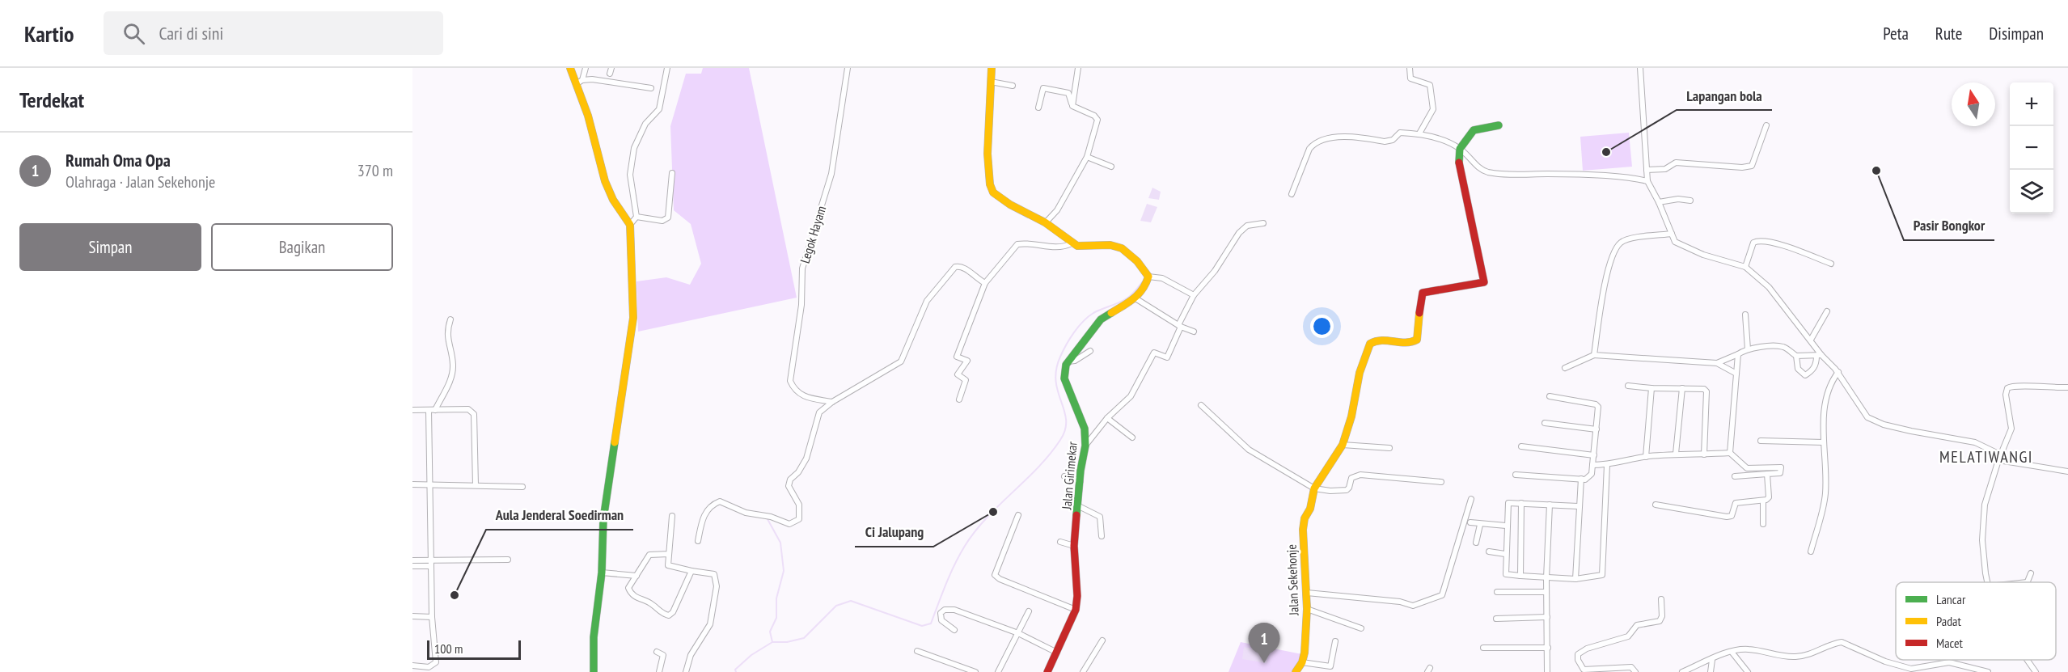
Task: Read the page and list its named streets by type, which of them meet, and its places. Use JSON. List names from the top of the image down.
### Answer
{
  "streets": {
    "street": ["Legok Hayam", "Jalan Girimekar", "Jalan Sekehonje"]
  },
  "districts": ["MELATIWANGI"],
  "places": [
    "Lapangan bola",
    "Pasir Bongkor",
    "Ci Jalupang",
    "Aula Jenderal Soedirman"
  ],
  "legend": ["Lancar", "Padat", "Macet"],
  "scale_bar": "100 m",
  "north": "top",
  "page": {
    "header": "Kartio",
    "search": "Cari di sini",
    "nav": ["Peta", "Rute", "Disimpan"],
    "heading": "Terdekat",
    "map_buttons": ["+", "−"],
    "list": [
      {
        "mark": "1",
        "name": "Rumah Oma Opa",
        "note": "Olahraga · Jalan Sekehonje",
        "value": "370 m"
      }
    ],
    "buttons": ["Simpan", "Bagikan"],
    "pins": "1",
    "scale": "100 m"
  }
}
